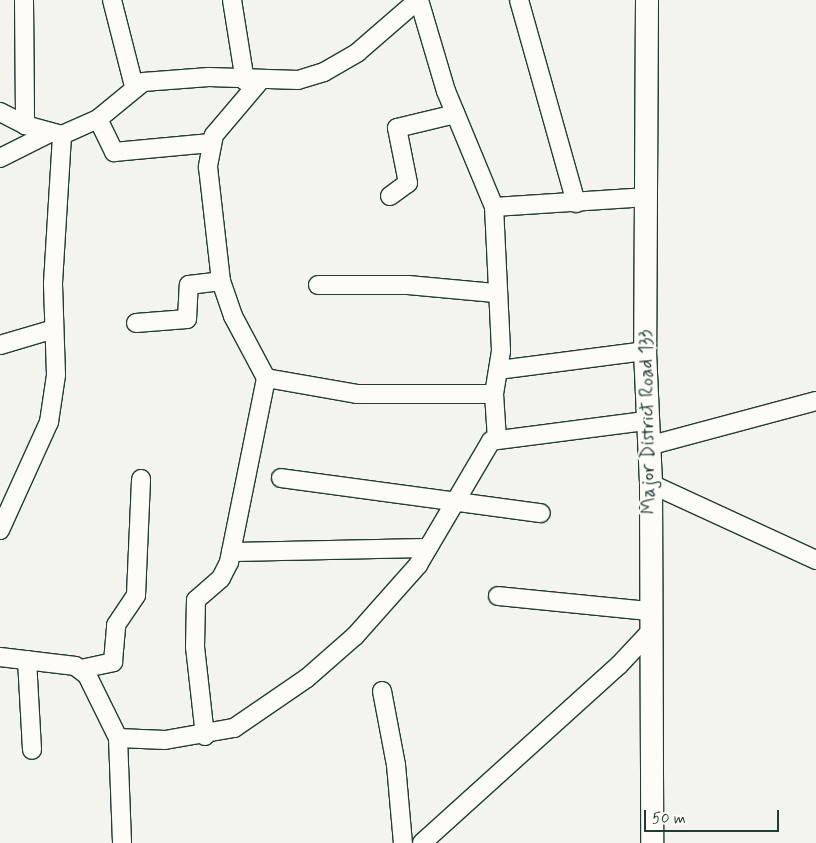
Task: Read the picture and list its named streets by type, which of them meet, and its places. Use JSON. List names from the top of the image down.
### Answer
{
  "streets": {
    "main road": ["Major District Road 133"]
  },
  "scale_bar": "50 m"
}
